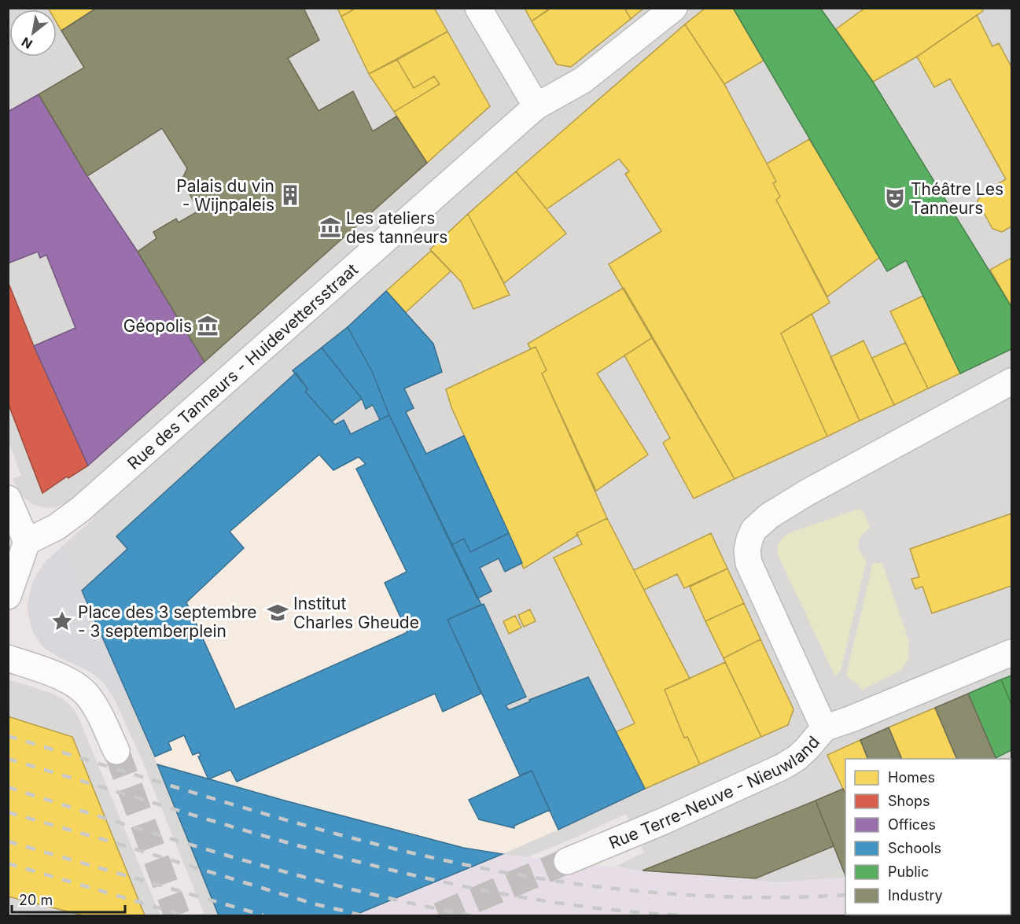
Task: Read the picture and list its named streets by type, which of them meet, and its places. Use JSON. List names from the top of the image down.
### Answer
{
  "streets": {
    "street": ["Rue des Tanneurs - Huidevettersstraat", "Rue Terre-Neuve - Nieuwland"]
  },
  "places": {
    "building": ["Palais du vin - Wijnpaleis"],
    "theatre": ["Théâtre Les Tanneurs"],
    "museum": ["Les ateliers des tanneurs", "Géopolis"],
    "school or university": ["Institut Charles Gheude"],
    "place": ["Place des 3 septembre - 3 septemberplein"]
  },
  "legend": [
    "Homes",
    "Shops",
    "Offices",
    "Schools",
    "Public",
    "Industry"
  ],
  "scale_bar": "20 m",
  "north": "bottom left"
}
